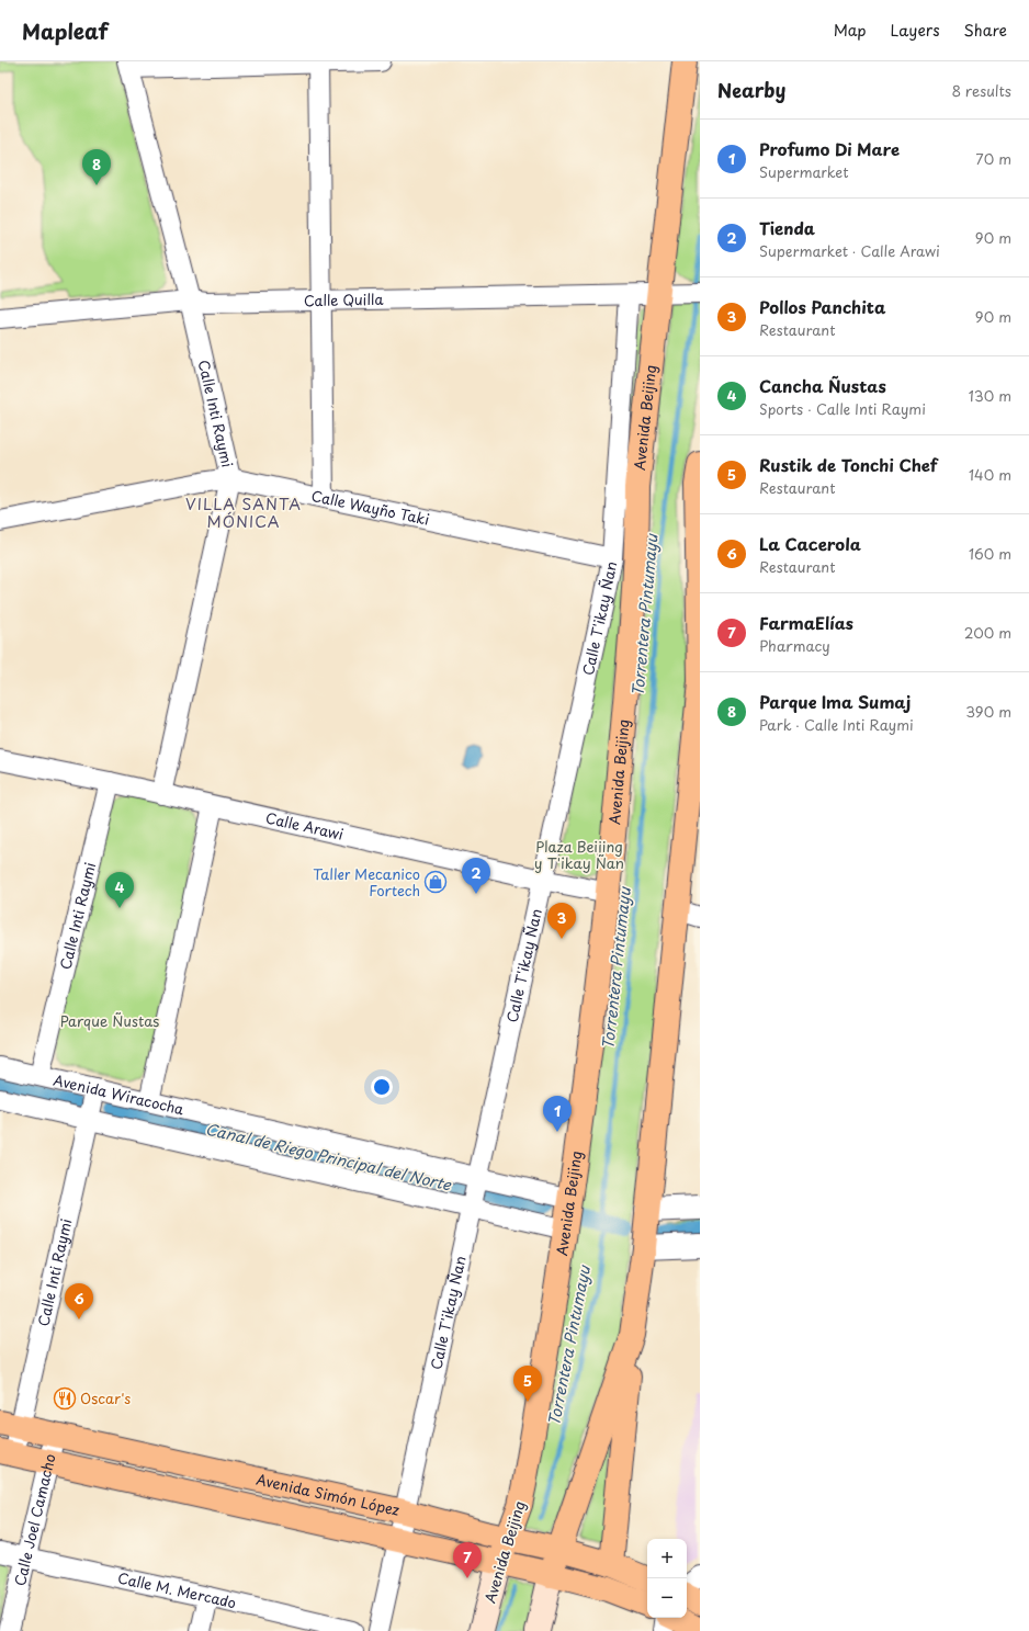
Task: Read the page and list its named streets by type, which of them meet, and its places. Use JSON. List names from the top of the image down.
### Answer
{
  "streets": {
    "main road": ["Avenida Beijing", "Avenida Simón López"],
    "street": [
      "Calle Quilla",
      "Calle Inti Raymi",
      "Calle Wayño Taki",
      "Calle T'ikay Ñan",
      "Calle Arawi",
      "Avenida Wiracocha",
      "Calle Joel Camacho",
      "Calle M. Mercado"
    ]
  },
  "crossings": [
    ["Calle Quilla", "Calle Inti Raymi"],
    ["Calle Quilla", "Avenida Beijing"],
    ["Calle Quilla", "Calle T'ikay Ñan"],
    ["Calle Inti Raymi", "Calle Wayño Taki"],
    ["Calle Inti Raymi", "Calle Arawi"],
    ["Calle Inti Raymi", "Avenida Wiracocha"],
    ["Calle Inti Raymi", "Avenida Simón López"],
    ["Avenida Beijing", "Calle Arawi"],
    ["Avenida Beijing", "Avenida Wiracocha"],
    ["Avenida Beijing", "Avenida Simón López"],
    ["Calle Wayño Taki", "Calle T'ikay Ñan"],
    ["Calle T'ikay Ñan", "Calle Arawi"],
    ["Calle T'ikay Ñan", "Avenida Wiracocha"],
    ["Calle T'ikay Ñan", "Avenida Simón López"],
    ["Avenida Simón López", "Calle Joel Camacho"],
    ["Calle Joel Camacho", "Calle M. Mercado"]
  ],
  "districts": ["VILLA SANTA MÓNICA"],
  "water": ["Torrentera Pintumayu", "Canal de Riego Principal del Norte"],
  "parks": ["Plaza Beijing y T'ikay Ñan", "Parque Ñustas"],
  "places": {
    "shop": ["Taller Mecanico Fortech"],
    "restaurant": ["Oscar's"]
  },
  "page": {
    "header": "Mapleaf",
    "nav": ["Map", "Layers", "Share"],
    "heading": ["Nearby", "8 results"],
    "list": [
      {
        "mark": "1",
        "name": "Profumo Di Mare",
        "note": "Supermarket",
        "value": "70 m"
      },
      {
        "mark": "2",
        "name": "Tienda",
        "note": "Supermarket · Calle Arawi",
        "value": "90 m"
      },
      {
        "mark": "3",
        "name": "Pollos Panchita",
        "note": "Restaurant",
        "value": "90 m"
      },
      {
        "mark": "4",
        "name": "Cancha Ñustas",
        "note": "Sports · Calle Inti Raymi",
        "value": "130 m"
      },
      {
        "mark": "5",
        "name": "Rustik de Tonchi Chef",
        "note": "Restaurant",
        "value": "140 m"
      },
      {
        "mark": "6",
        "name": "La Cacerola",
        "note": "Restaurant",
        "value": "160 m"
      },
      {
        "mark": "7",
        "name": "FarmaElías",
        "note": "Pharmacy",
        "value": "200 m"
      },
      {
        "mark": "8",
        "name": "Parque Ima Sumaj",
        "note": "Park · Calle Inti Raymi",
        "value": "390 m"
      }
    ],
    "pins": [
      "8",
      "2",
      "4",
      "3",
      "1",
      "6",
      "5",
      "7"
    ],
    "map_buttons": ["+", "−"]
  }
}
